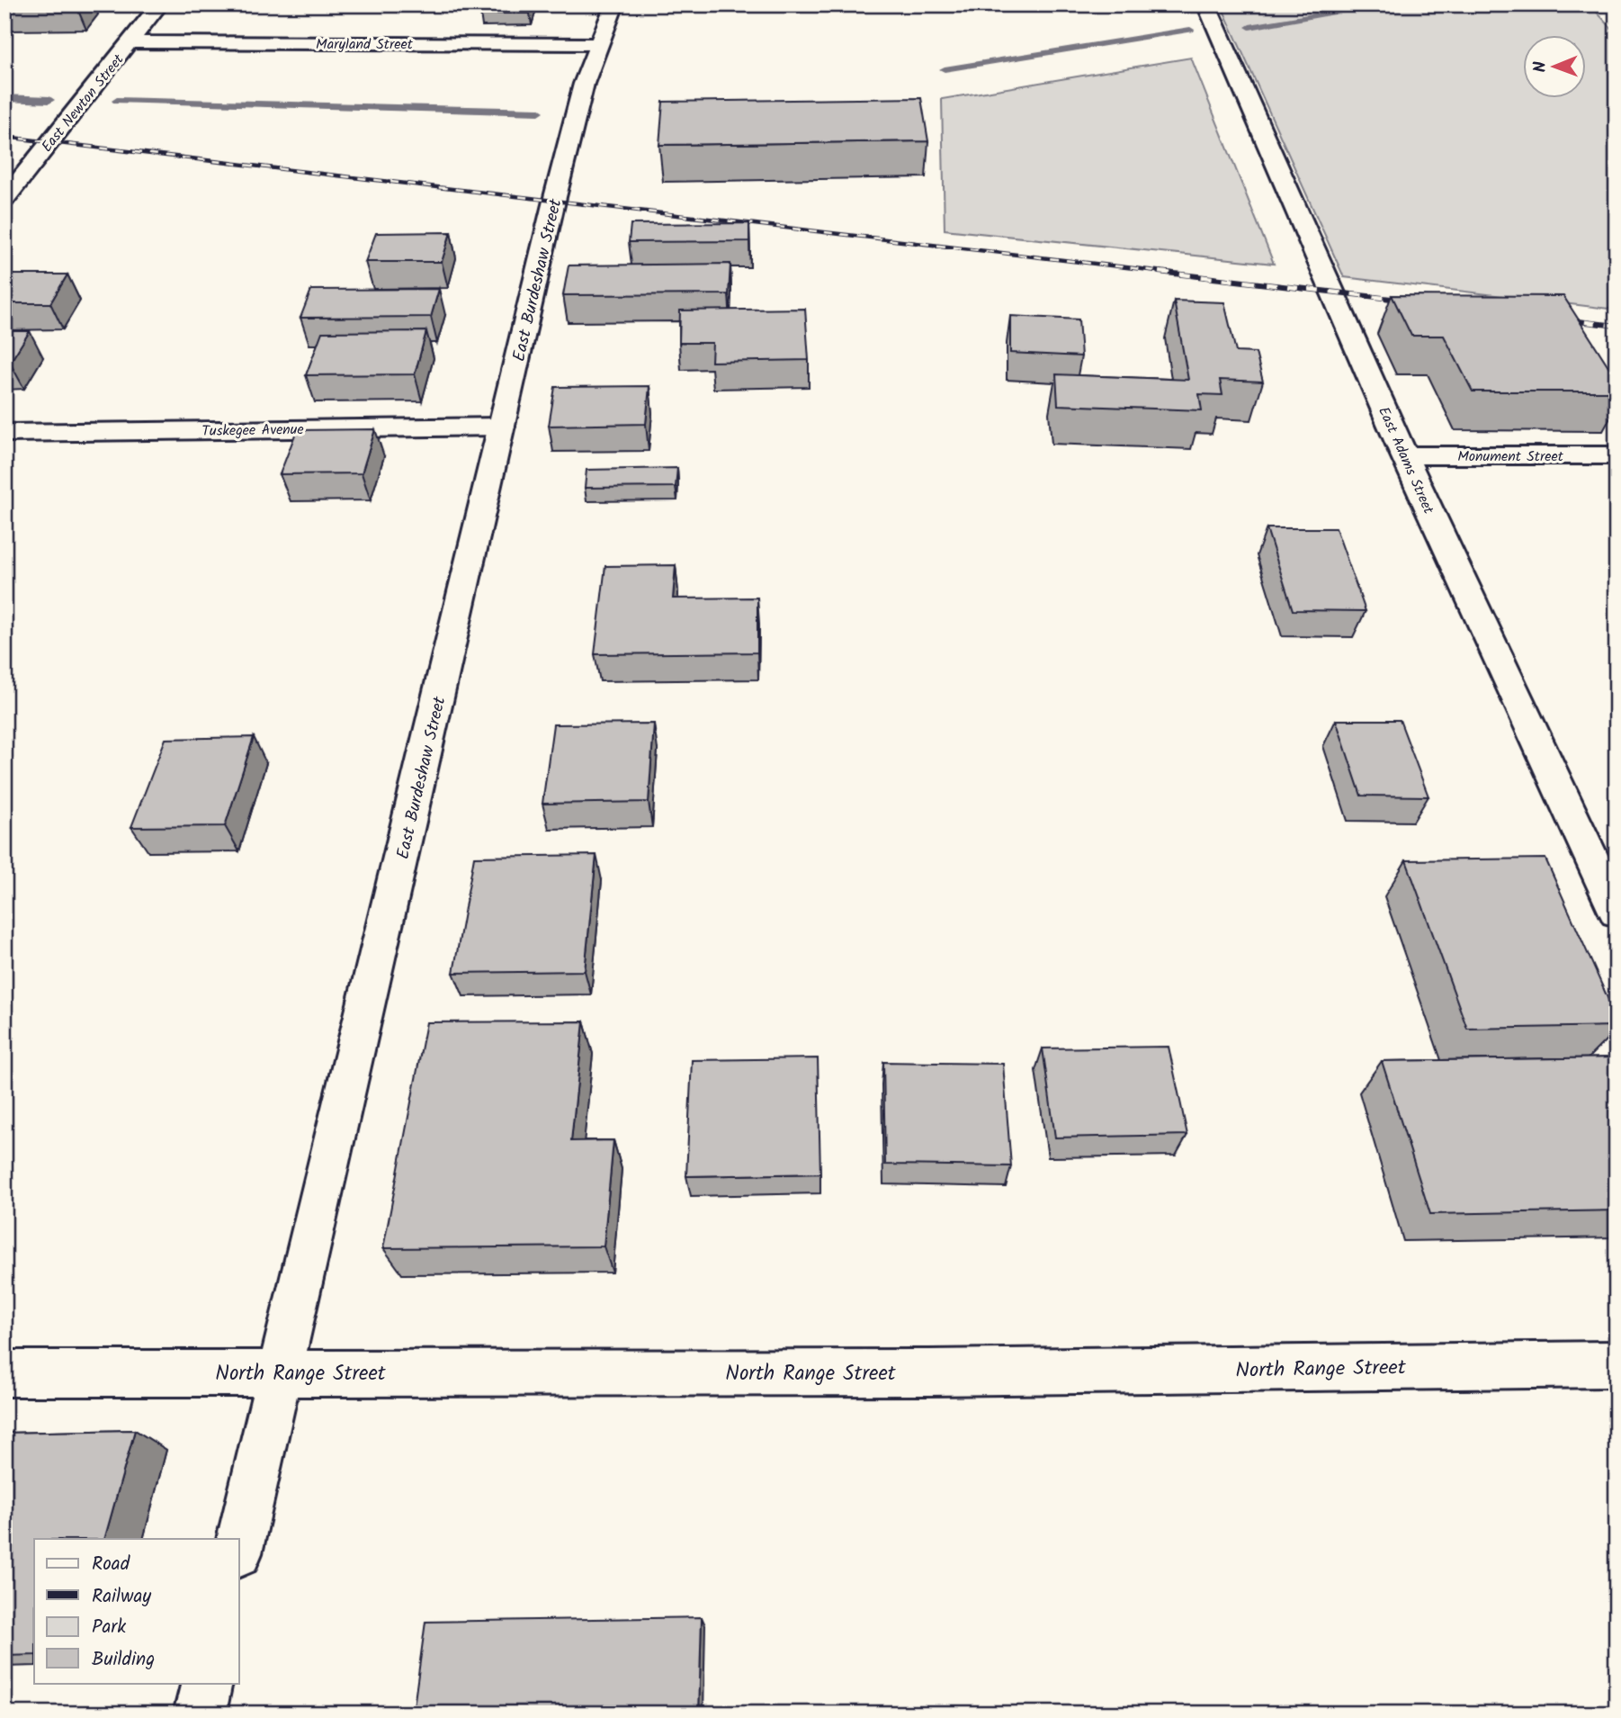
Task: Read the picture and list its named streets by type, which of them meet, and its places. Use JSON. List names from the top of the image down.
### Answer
{
  "streets": {
    "street": [
      "Maryland Street",
      "East Newton Street",
      "East Burdeshaw Street",
      "Tuskegee Avenue",
      "Monument Street",
      "East Adams Street",
      "North Range Street"
    ]
  },
  "crossings": [
    ["Maryland Street", "East Newton Street"],
    ["Maryland Street", "East Burdeshaw Street"],
    ["East Burdeshaw Street", "Tuskegee Avenue"],
    ["East Burdeshaw Street", "North Range Street"],
    ["Monument Street", "East Adams Street"]
  ],
  "legend": [
    "Road",
    "Railway",
    "Park",
    "Building"
  ],
  "north": "left"
}
